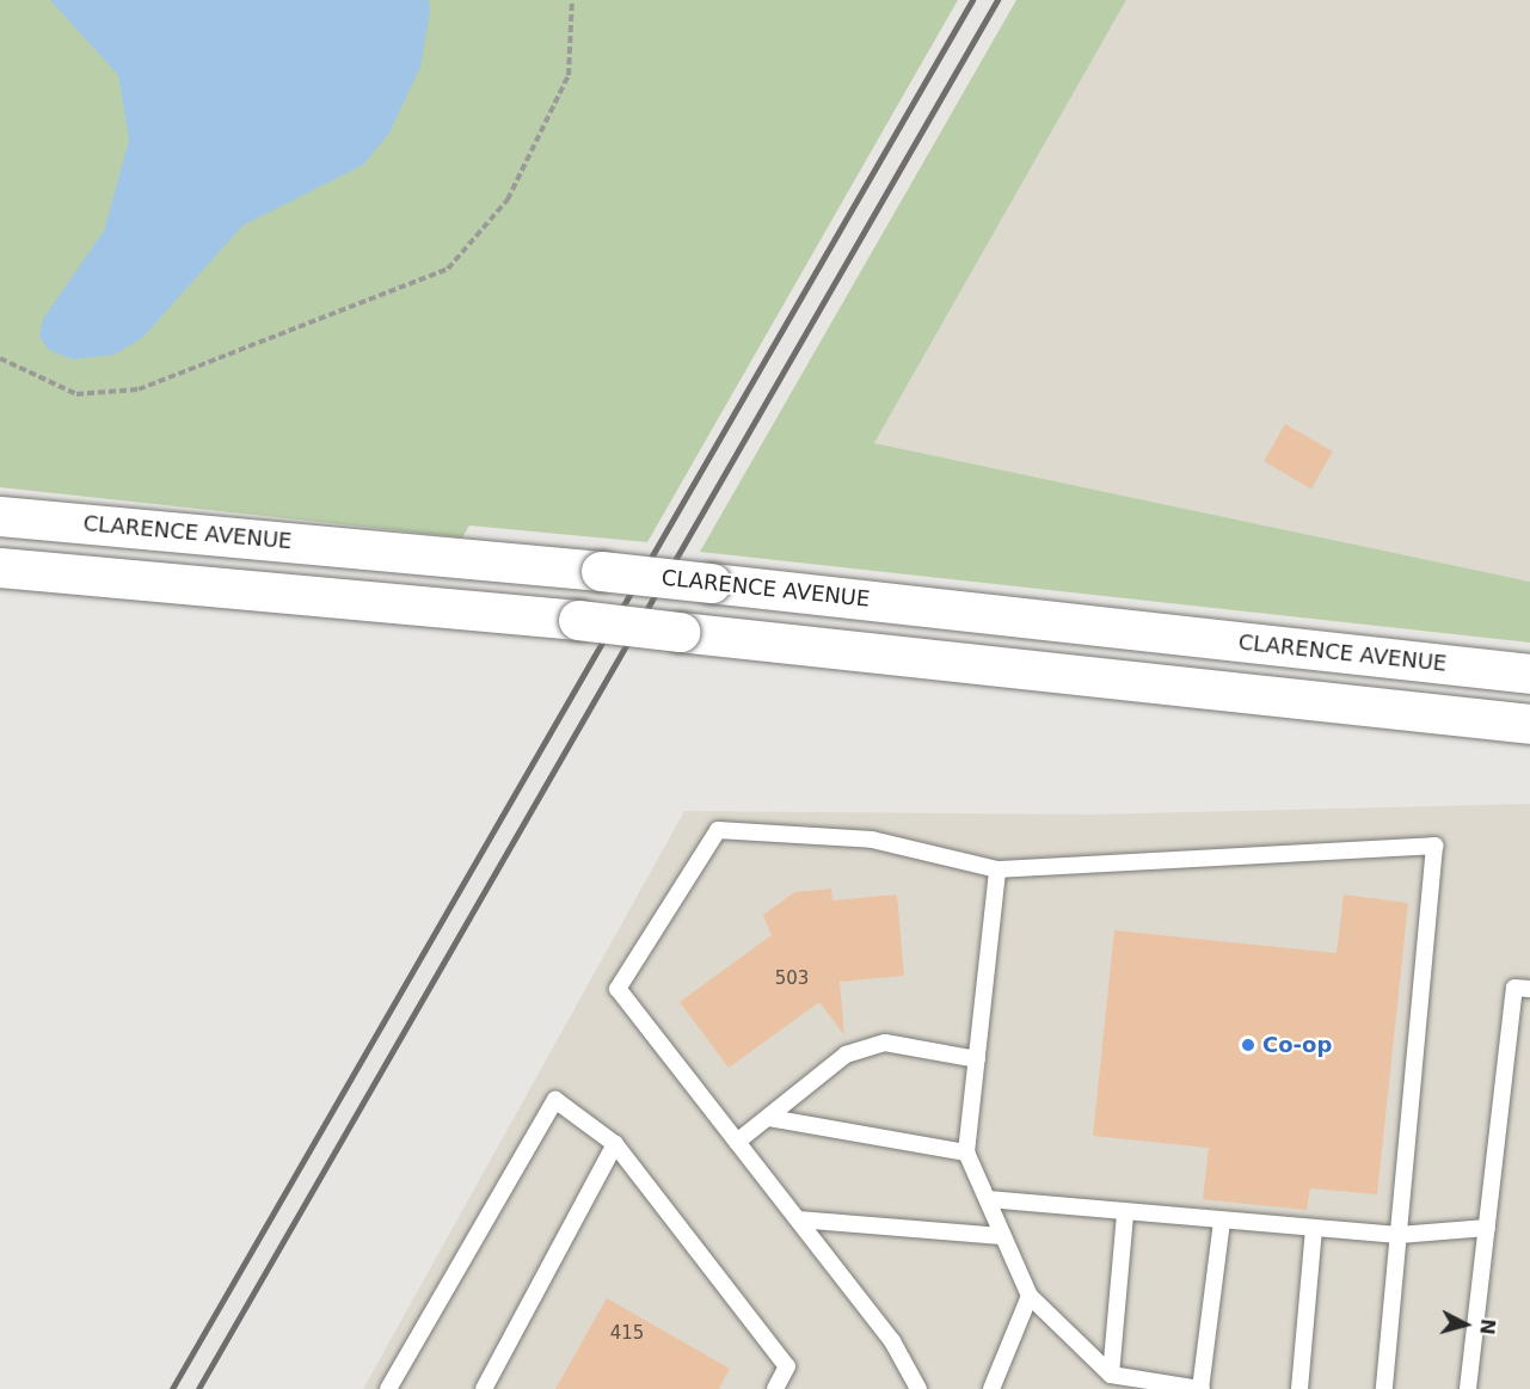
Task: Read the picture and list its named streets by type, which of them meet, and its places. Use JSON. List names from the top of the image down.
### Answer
{
  "streets": {
    "main road": ["CLARENCE AVENUE"]
  },
  "places": ["Co-op"],
  "house_numbers": ["503", "415"],
  "north": "right"
}
